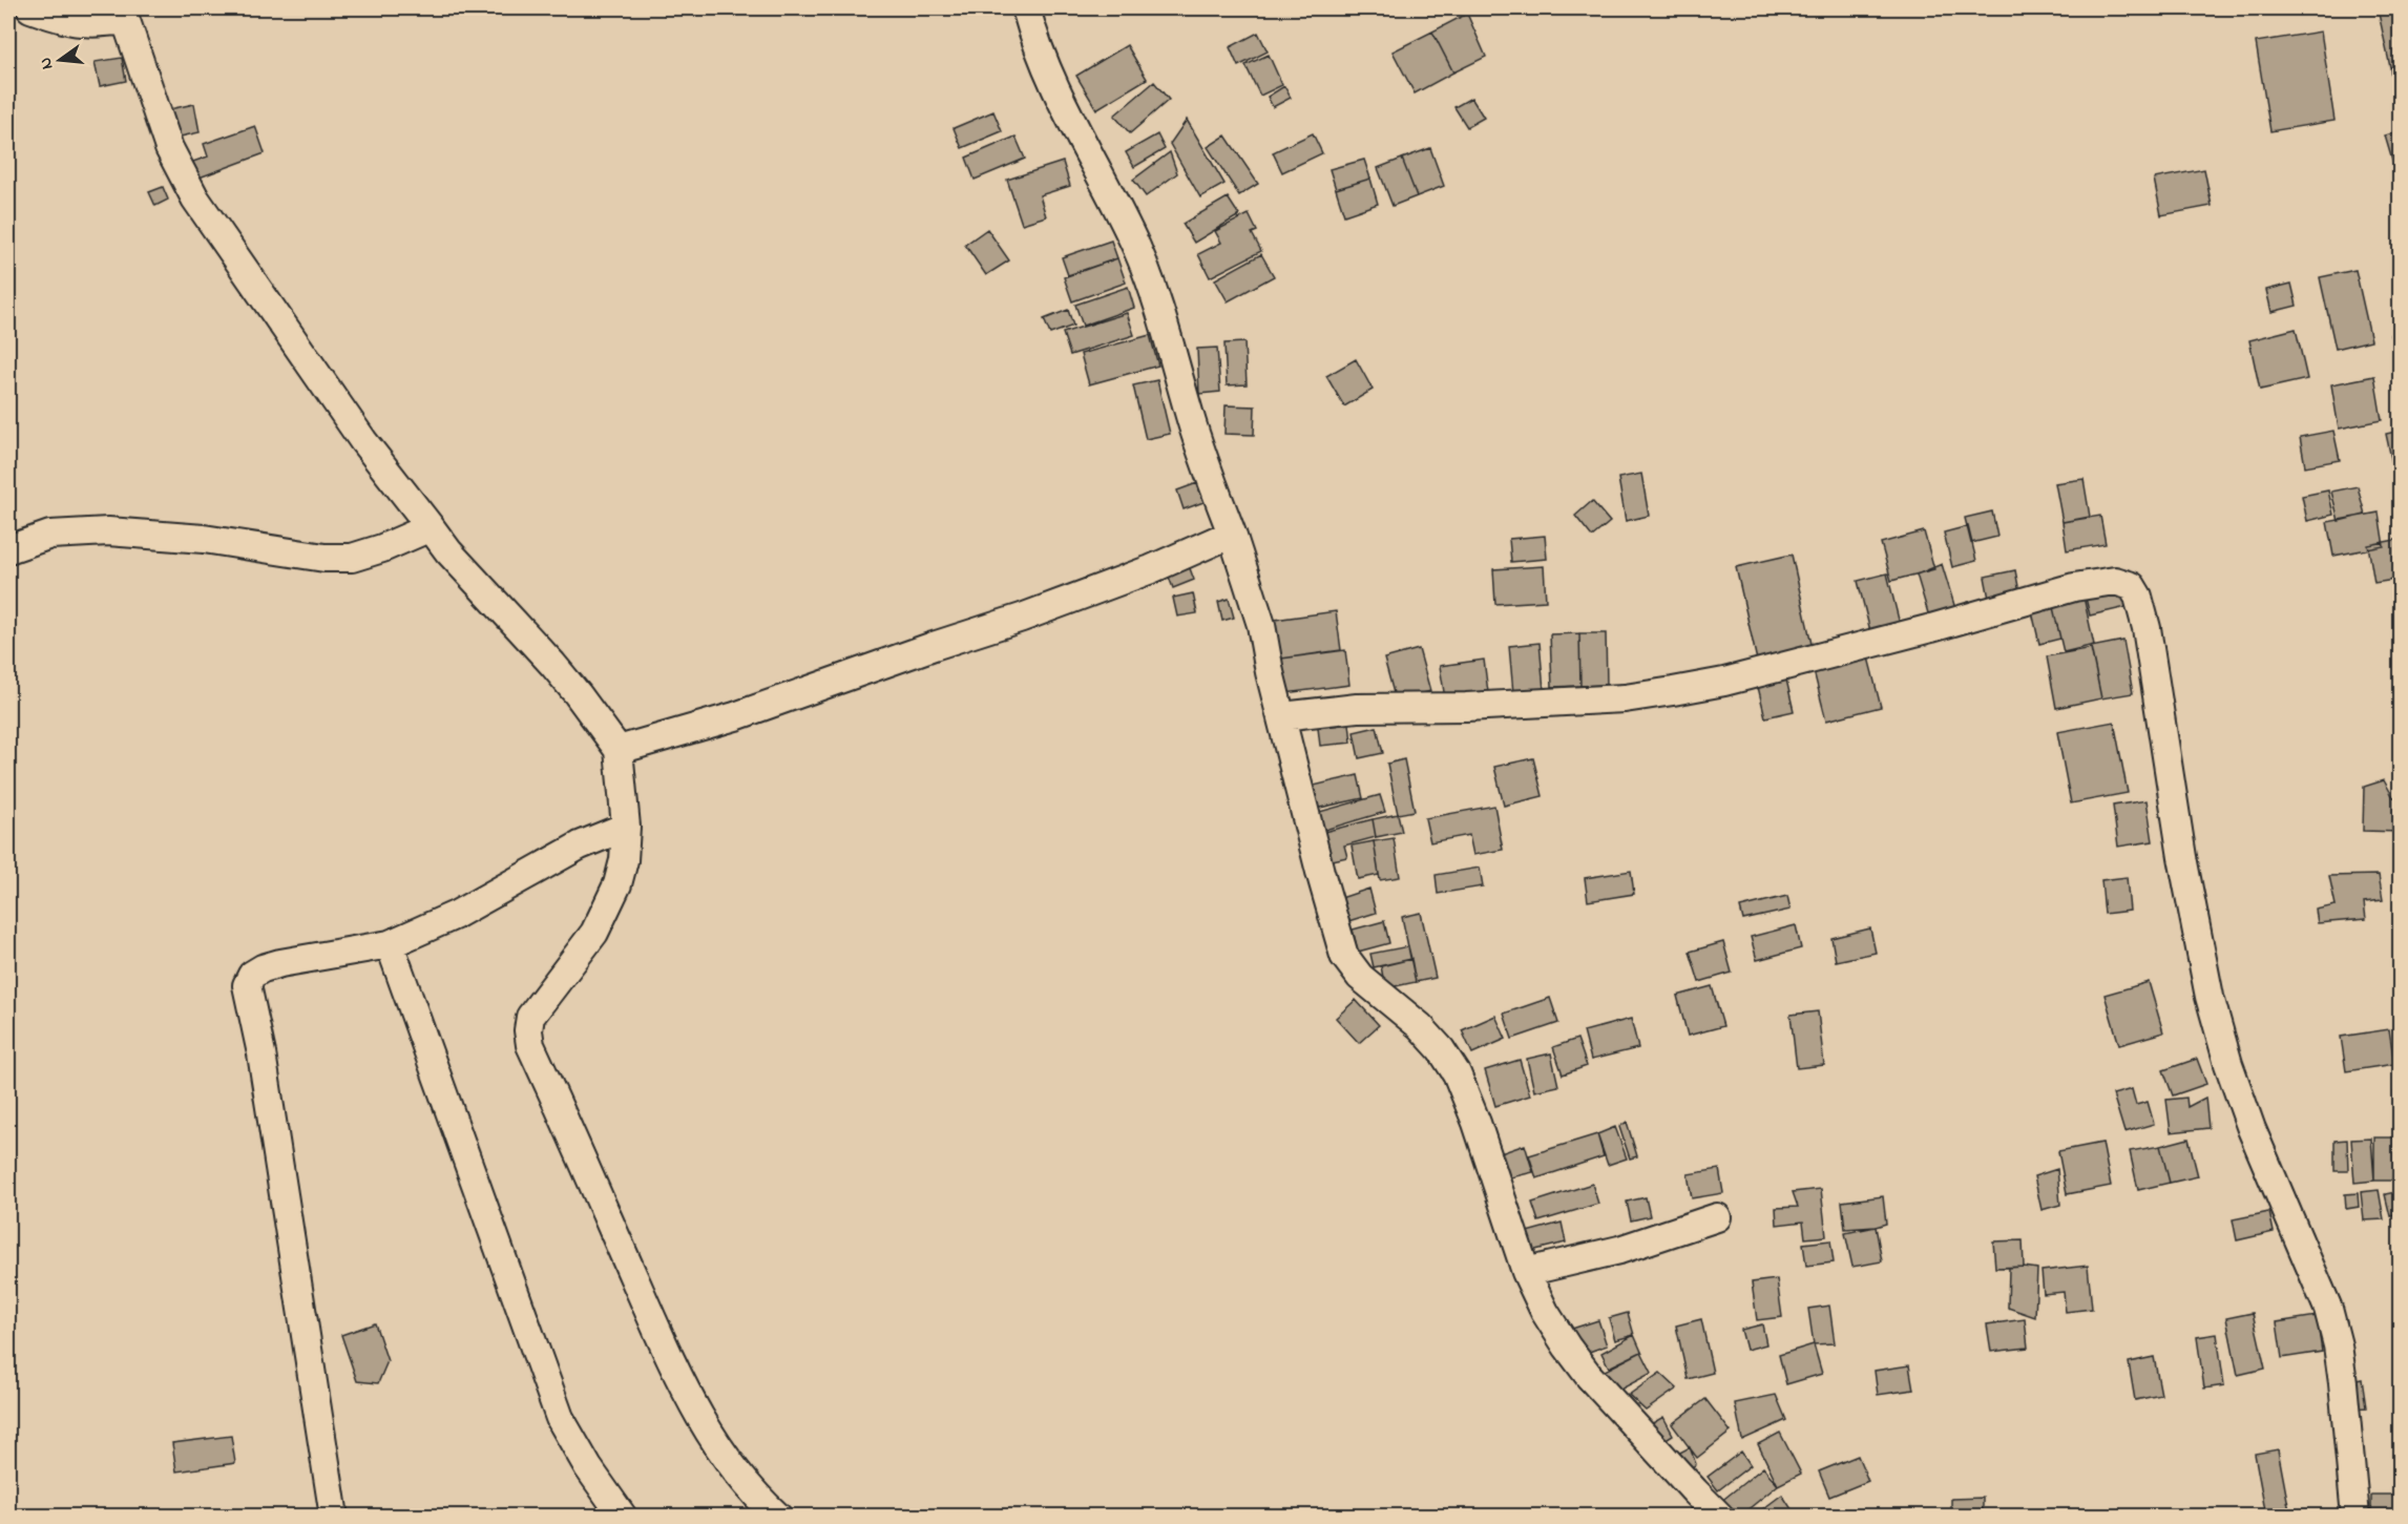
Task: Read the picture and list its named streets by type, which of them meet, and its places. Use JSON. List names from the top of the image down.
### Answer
{
  "north": "left"
}
